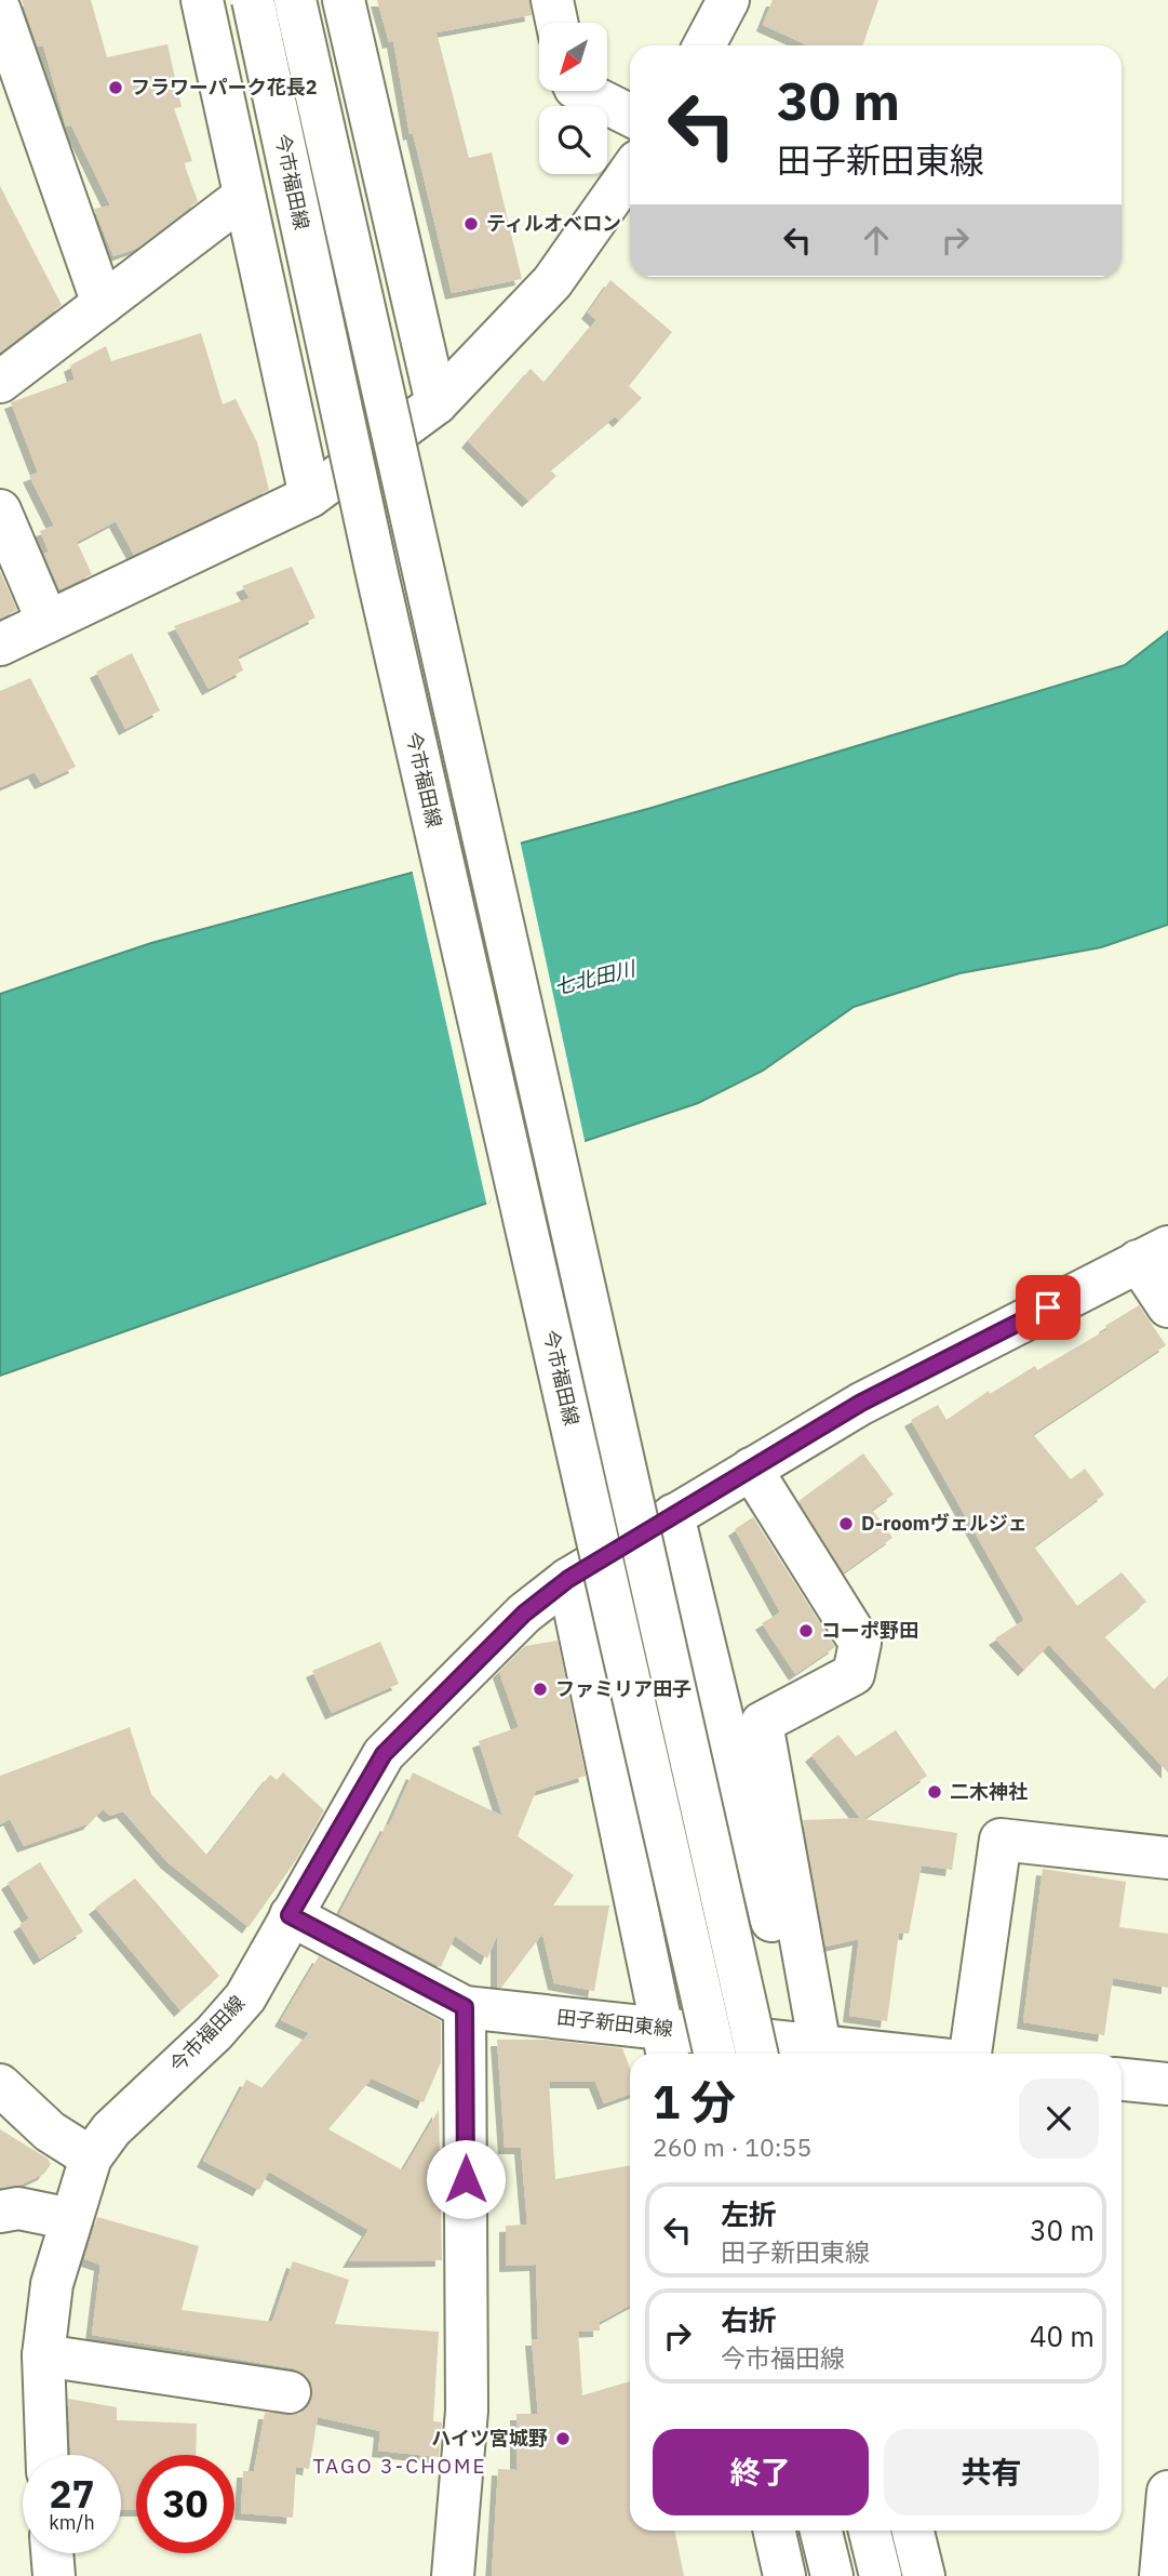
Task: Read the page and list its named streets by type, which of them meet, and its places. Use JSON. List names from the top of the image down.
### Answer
{
  "streets": {
    "street": ["今市福田線", "田子新田東線"]
  },
  "crossings": [
    ["今市福田線", "田子新田東線"]
  ],
  "districts": ["TAGO 3-CHOME"],
  "water": ["七北田川"],
  "places": [
    "フラワーパーク花長2",
    "ティルオベロン",
    "D-roomヴェルジェ",
    "コーポ野田",
    "ファミリア田子",
    "二木神社",
    "ハイツ宮城野"
  ],
  "north": "bottom left",
  "page": {
    "turn": ["30 m", "田子新田東線"],
    "heading": ["1 分", "260 m · 10:55"],
    "list": [
      {
        "name": "左折",
        "note": "田子新田東線",
        "value": "30 m"
      },
      {
        "name": "右折",
        "note": "今市福田線",
        "value": "40 m"
      }
    ],
    "buttons": ["終了", "共有"],
    "speed": "27 km/h",
    "limit": "30"
  }
}
